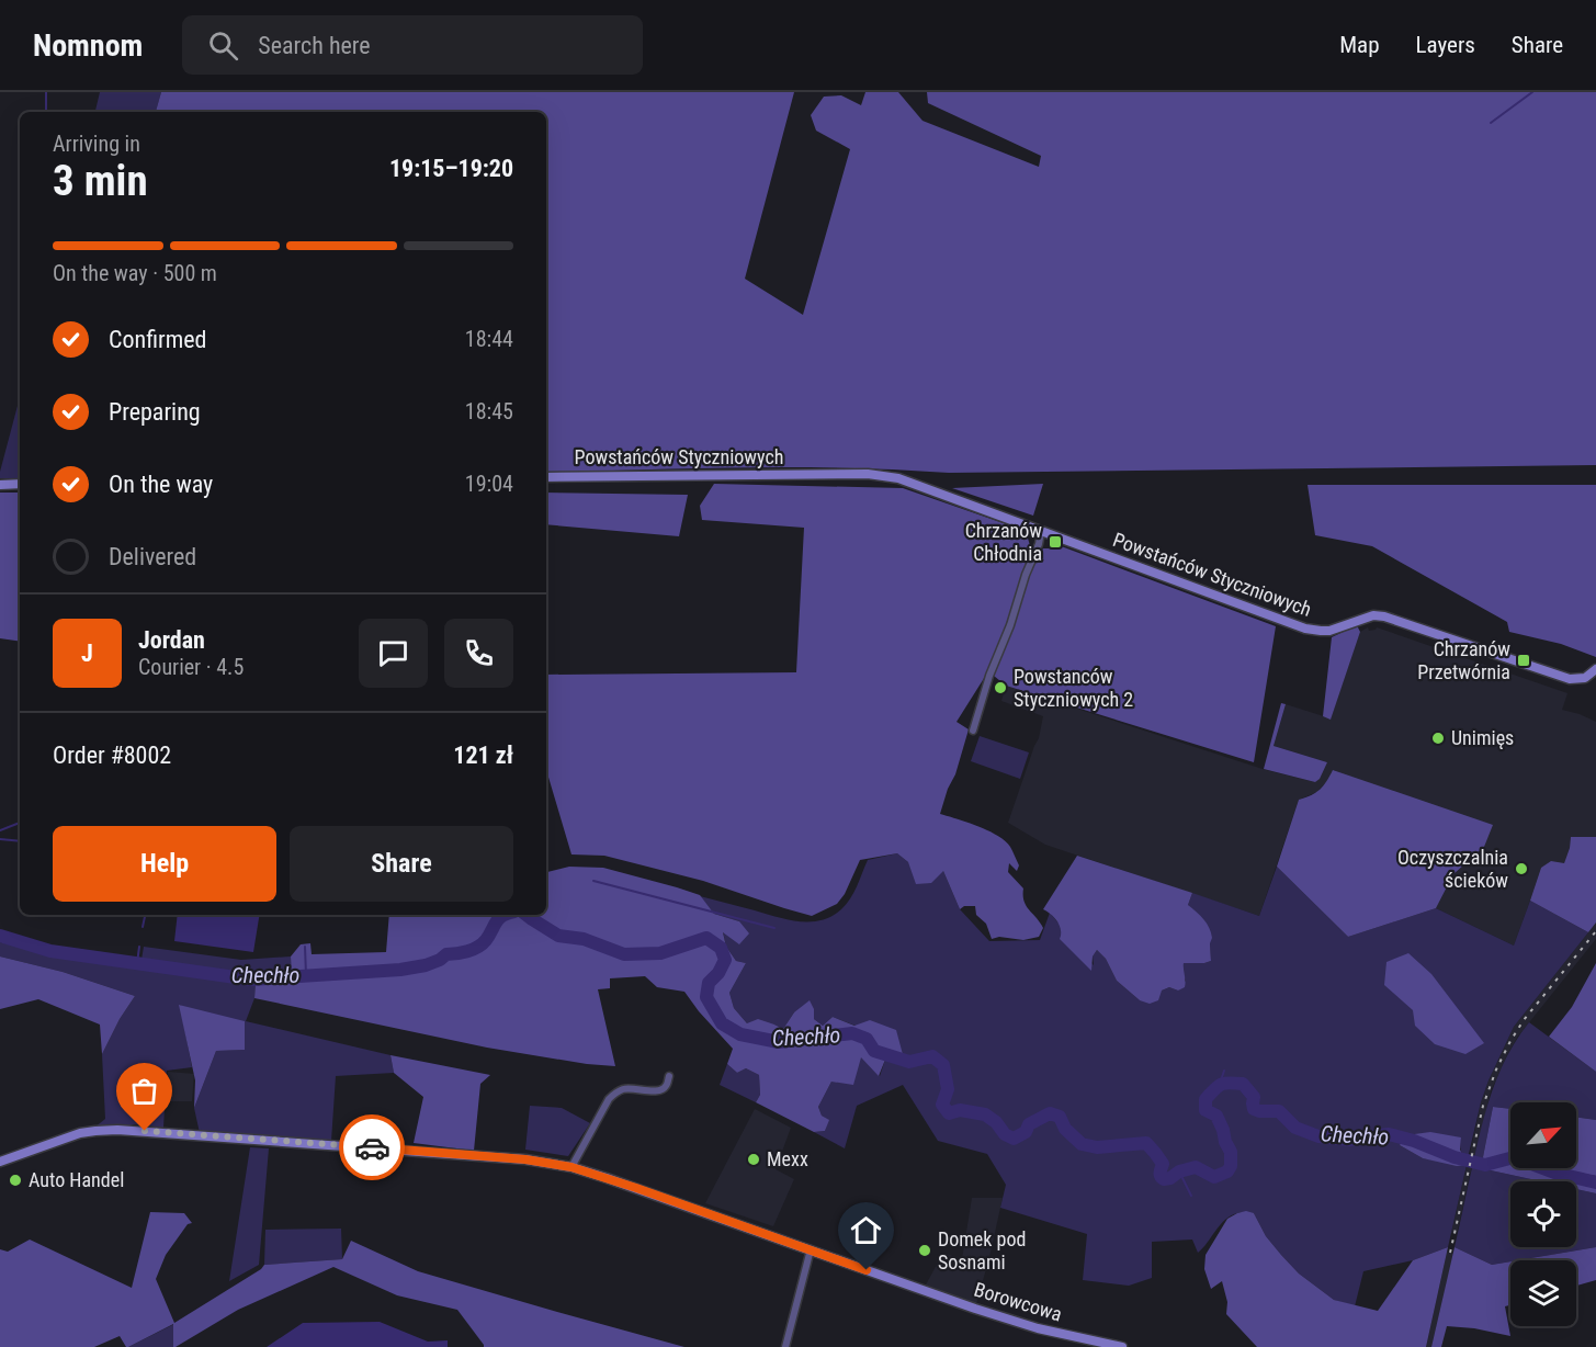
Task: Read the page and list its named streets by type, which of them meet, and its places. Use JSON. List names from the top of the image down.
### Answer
{
  "streets": {
    "street": ["Powstańców Styczniowych", "Borowcowa"]
  },
  "water": ["Chechło"],
  "places": {
    "transit": ["Chrzanów Chłodnia", "Chrzanów Przetwórnia"],
    "other": [
      "Powstanców Styczniowych 2",
      "Unimięs",
      "Oczyszczalnia ścieków",
      "Mexx",
      "Auto Handel",
      "Domek pod Sosnami"
    ]
  },
  "north": "top right",
  "page": {
    "header": "Nomnom",
    "search": "Search here",
    "nav": ["Map", "Layers", "Share"],
    "heading": ["3 min", "Arriving in", "19:15–19:20"],
    "panel": [
      "Jordan",
      "Courier · 4.5",
      "Order #8002",
      "121 zł"
    ],
    "bar": "On the way · 500 m",
    "list": [
      ["Confirmed", "18:44"],
      ["Preparing", "18:45"],
      ["On the way", "19:04"],
      "Delivered"
    ],
    "round": "J",
    "buttons": ["Help", "Share"]
  }
}
